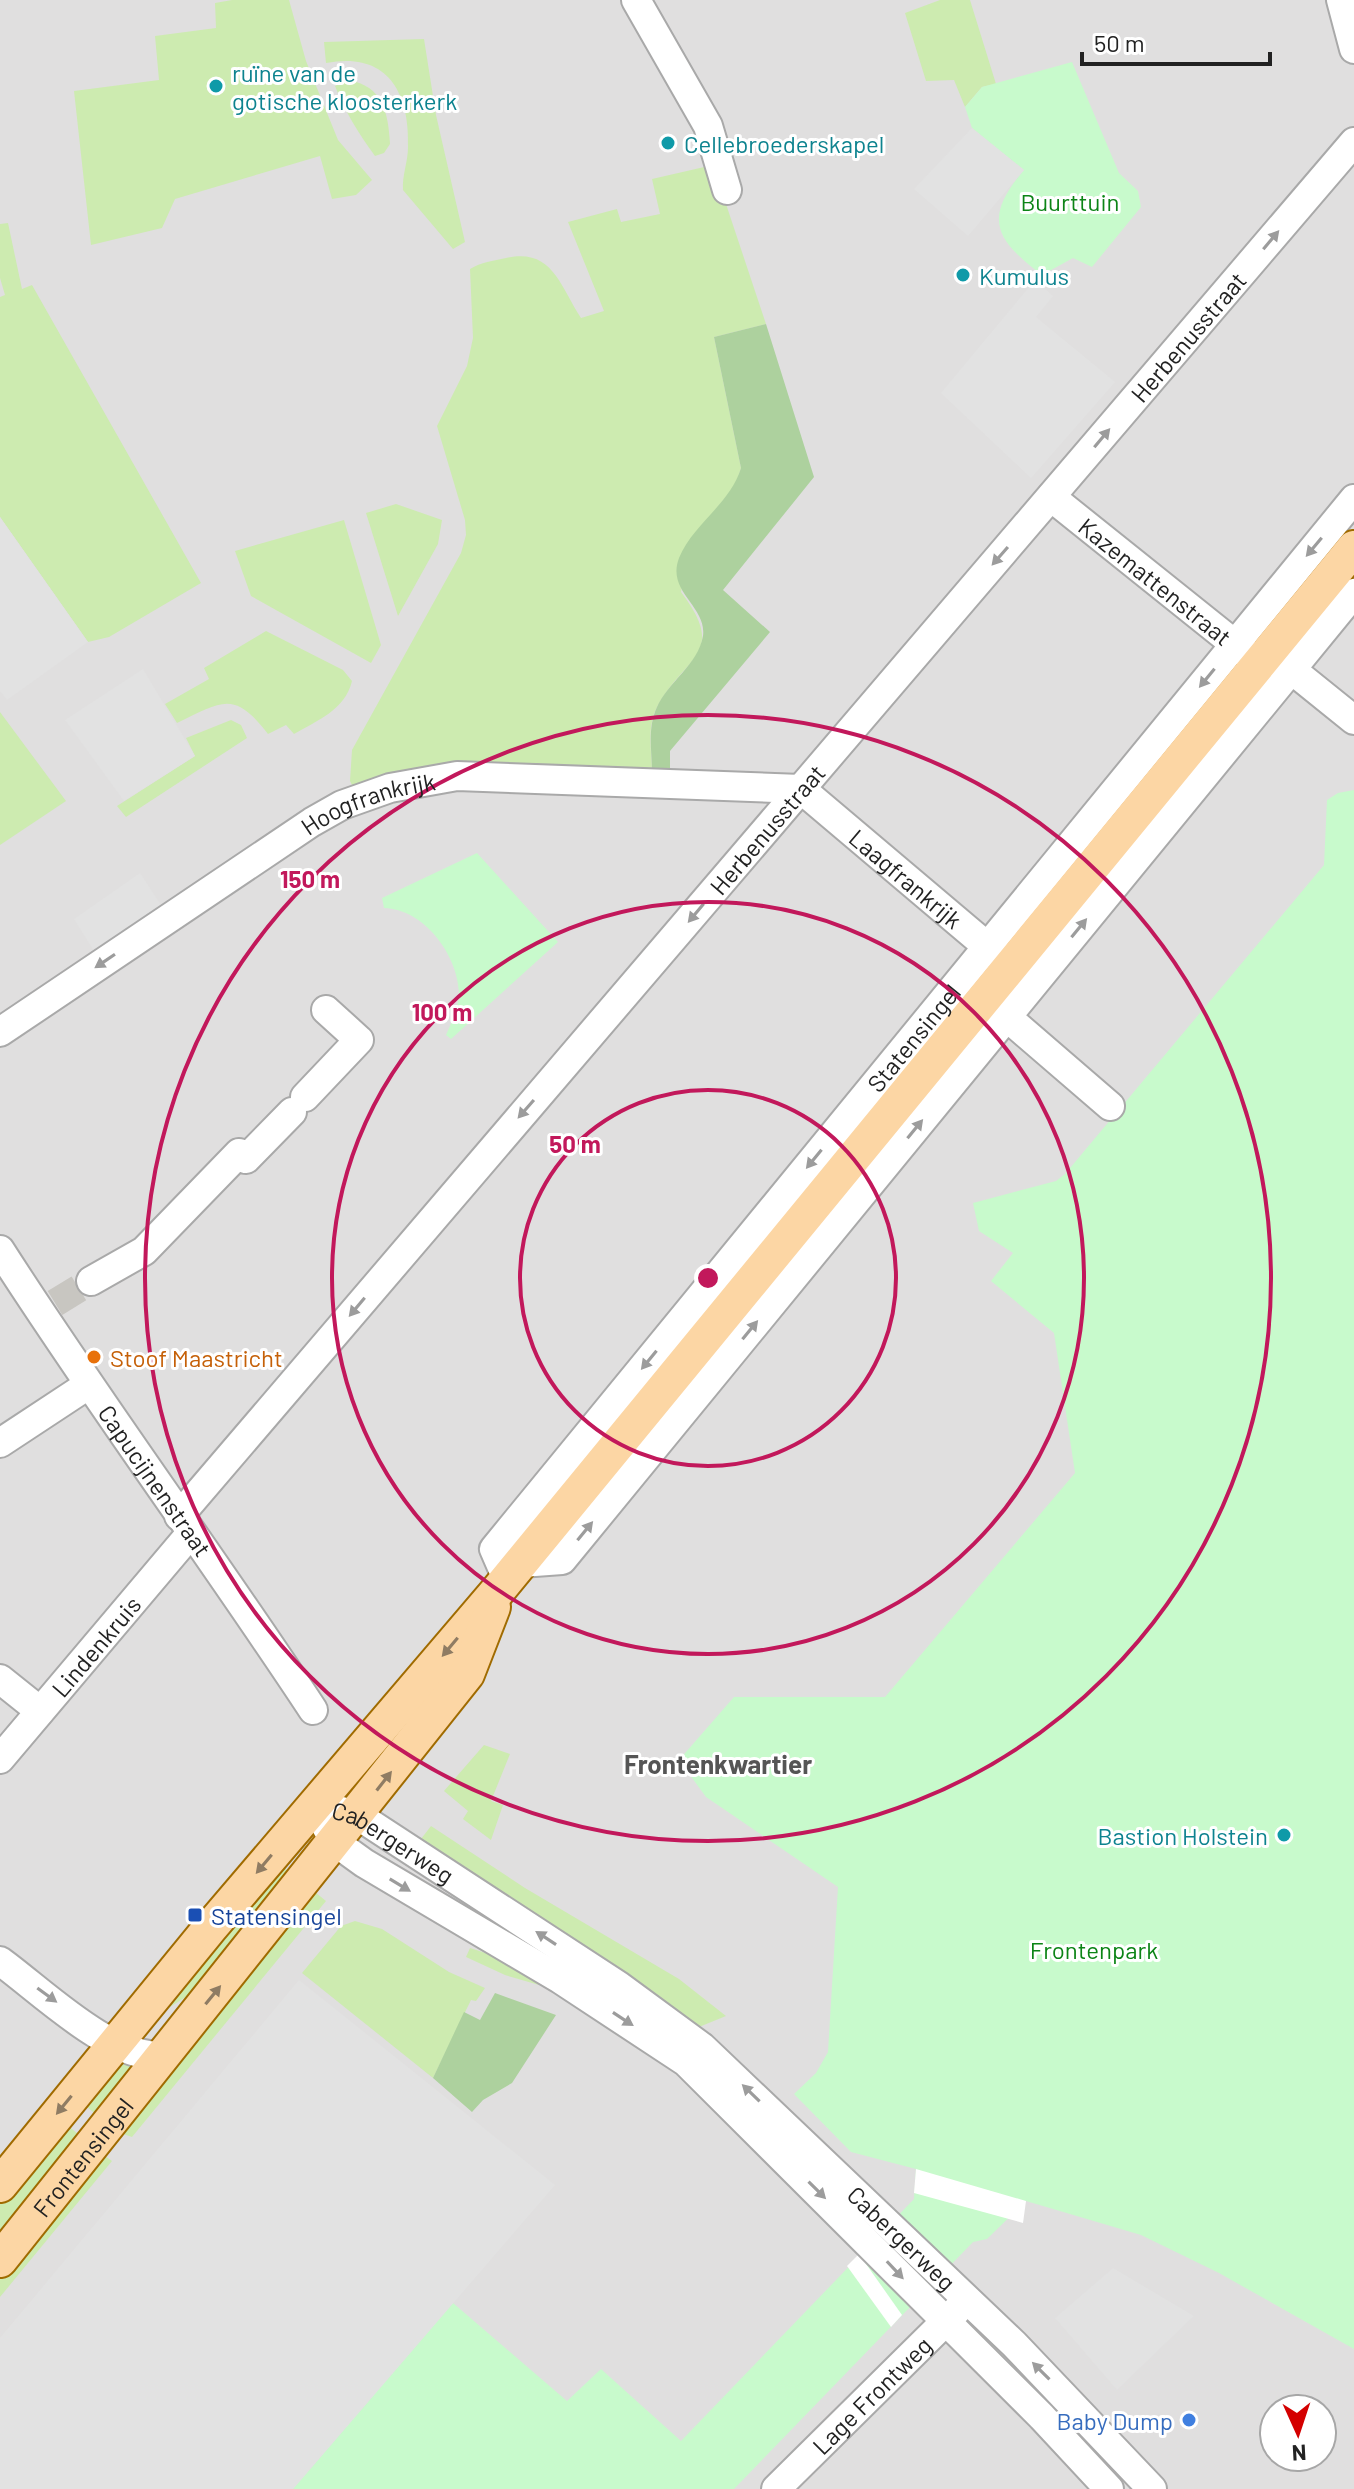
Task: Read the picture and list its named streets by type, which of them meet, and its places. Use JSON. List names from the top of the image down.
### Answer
{
  "streets": {
    "main road": ["Statensingel", "Frontensingel"],
    "street": [
      "Herbenusstraat",
      "Kazemattenstraat",
      "Hoogfrankrijk",
      "Laagfrankrijk",
      "Capucijnenstraat",
      "Lindenkruis",
      "Cabergerweg",
      "Lage Frontweg"
    ]
  },
  "crossings": [
    ["Herbenusstraat", "Kazemattenstraat"],
    ["Herbenusstraat", "Hoogfrankrijk"],
    ["Herbenusstraat", "Laagfrankrijk"],
    ["Herbenusstraat", "Capucijnenstraat"],
    ["Herbenusstraat", "Lindenkruis"],
    ["Kazemattenstraat", "Statensingel"],
    ["Hoogfrankrijk", "Laagfrankrijk"],
    ["Laagfrankrijk", "Statensingel"],
    ["Statensingel", "Cabergerweg"],
    ["Statensingel", "Frontensingel"],
    ["Capucijnenstraat", "Lindenkruis"],
    ["Cabergerweg", "Lage Frontweg"]
  ],
  "one_way": ["Hoogfrankrijk"],
  "districts": ["Frontenkwartier"],
  "parks": ["Buurttuin", "Frontenpark"],
  "places": {
    "other": [
      "ruïne van de gotische kloosterkerk",
      "Cellebroederskapel",
      "Kumulus",
      "Stoof Maastricht",
      "Bastion Holstein",
      "Baby Dump"
    ],
    "transit": ["Statensingel"]
  },
  "scale_bar": "50 m",
  "north": "bottom",
  "rings": ["150 m", "100 m", "50 m"]
}
